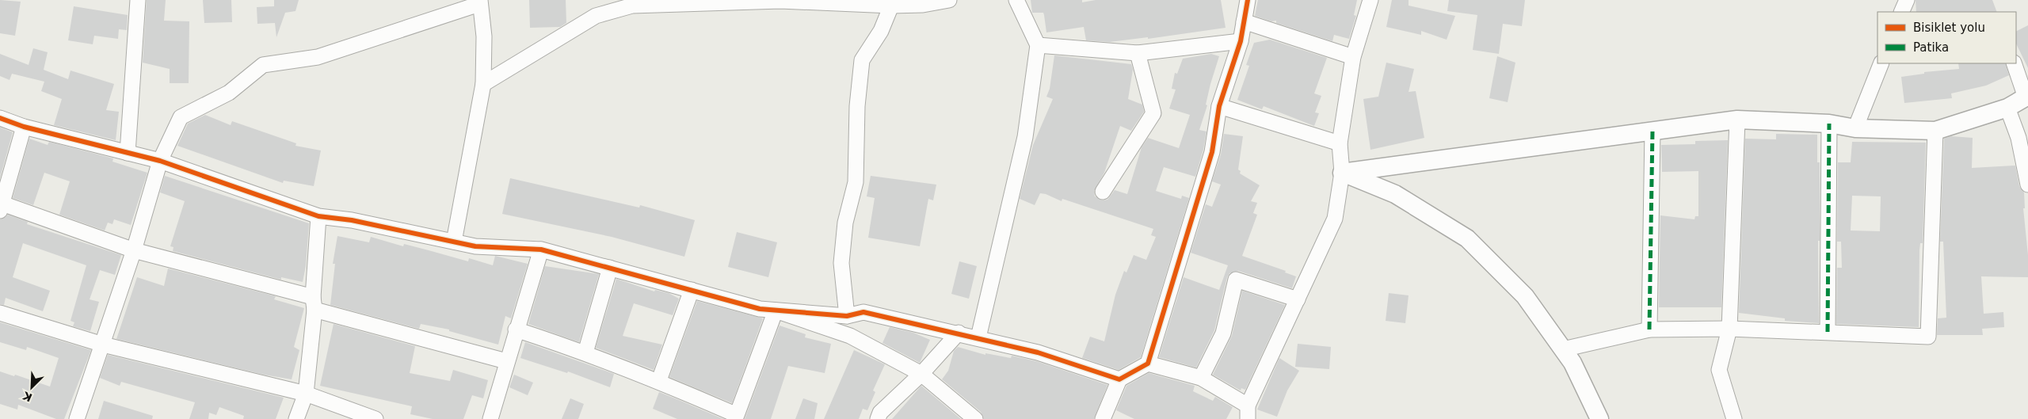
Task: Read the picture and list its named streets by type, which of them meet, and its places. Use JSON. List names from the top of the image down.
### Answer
{
  "legend": ["Bisiklet yolu", "Patika"],
  "north": "bottom left"
}
